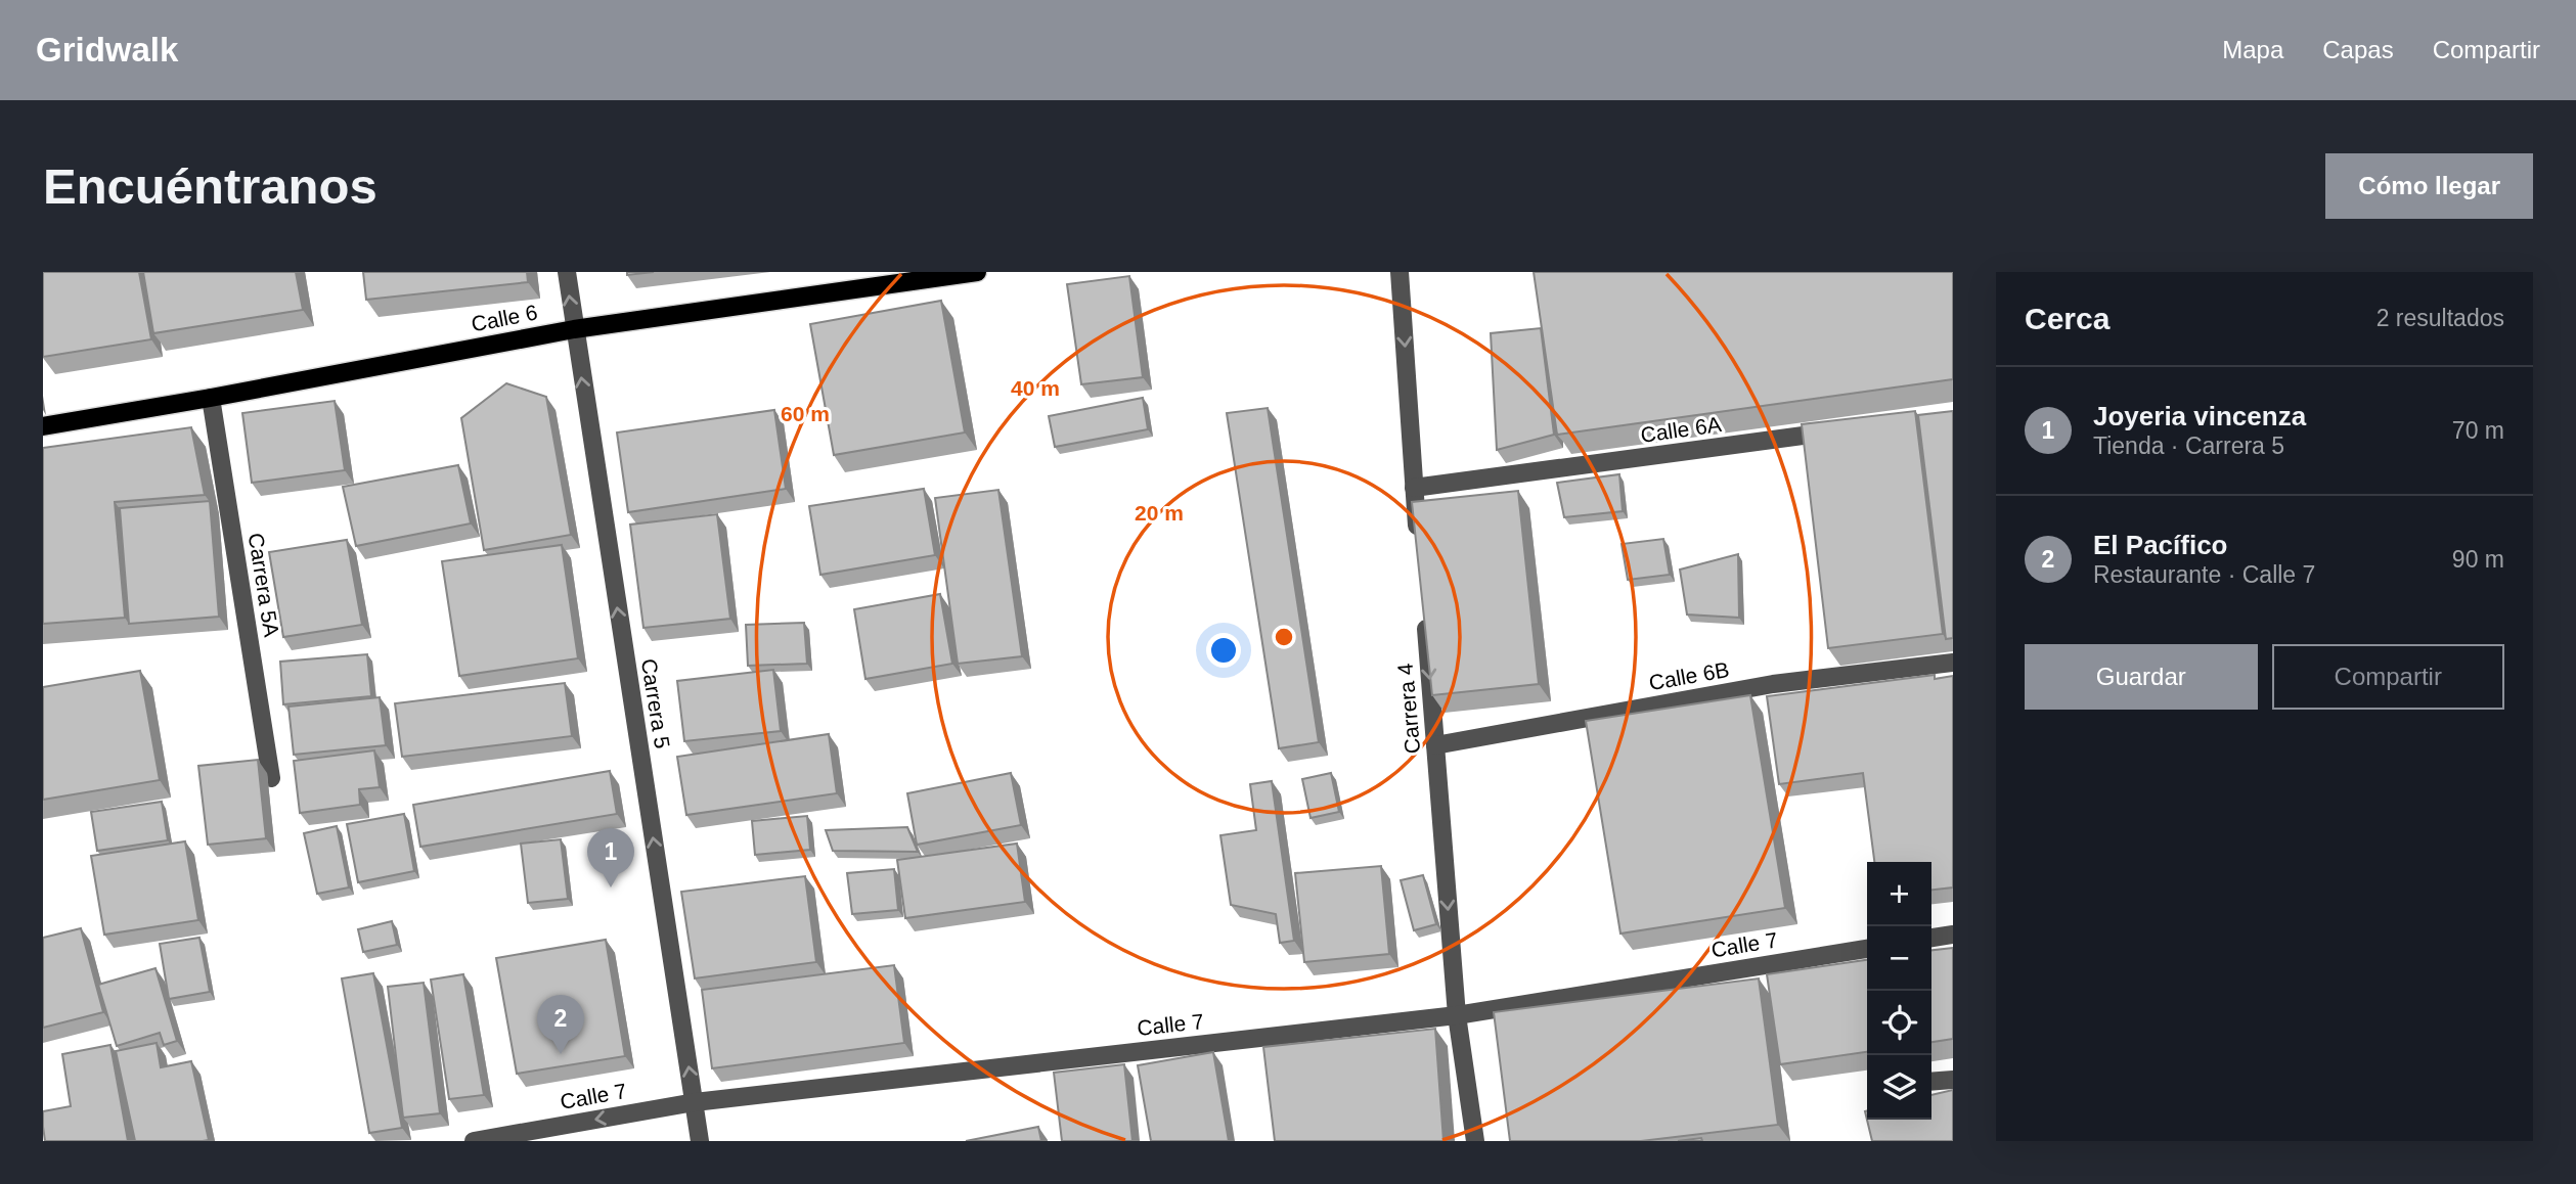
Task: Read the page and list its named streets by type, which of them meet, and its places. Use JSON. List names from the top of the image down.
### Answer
{
  "streets": {
    "main road": ["Calle 6"],
    "street": [
      "Calle 6A",
      "Carrera 5A",
      "Calle 6B",
      "Carrera 5",
      "Carrera 4",
      "Calle 7"
    ]
  },
  "crossings": [
    ["Calle 6", "Carrera 5A"],
    ["Calle 6", "Carrera 5"],
    ["Calle 6B", "Carrera 4"],
    ["Carrera 5", "Calle 7"],
    ["Carrera 4", "Calle 7"]
  ],
  "one_way": ["Carrera 5", "Carrera 4"],
  "page": {
    "header": "Gridwalk",
    "nav": ["Mapa", "Capas", "Compartir"],
    "buttons": [
      "Cómo llegar",
      ["Guardar", "Compartir"]
    ],
    "title": "Encuéntranos",
    "heading": ["Cerca", "2 resultados"],
    "list": [
      {
        "mark": "1",
        "name": "Joyeria vincenza",
        "note": "Tienda · Carrera 5",
        "value": "70 m"
      },
      {
        "mark": "2",
        "name": "El Pacífico",
        "note": "Restaurante · Calle 7",
        "value": "90 m"
      }
    ],
    "pins": ["1", "2"],
    "map_buttons": ["+", "−"]
  },
  "rings": ["40 m", "60 m", "20 m"]
}
